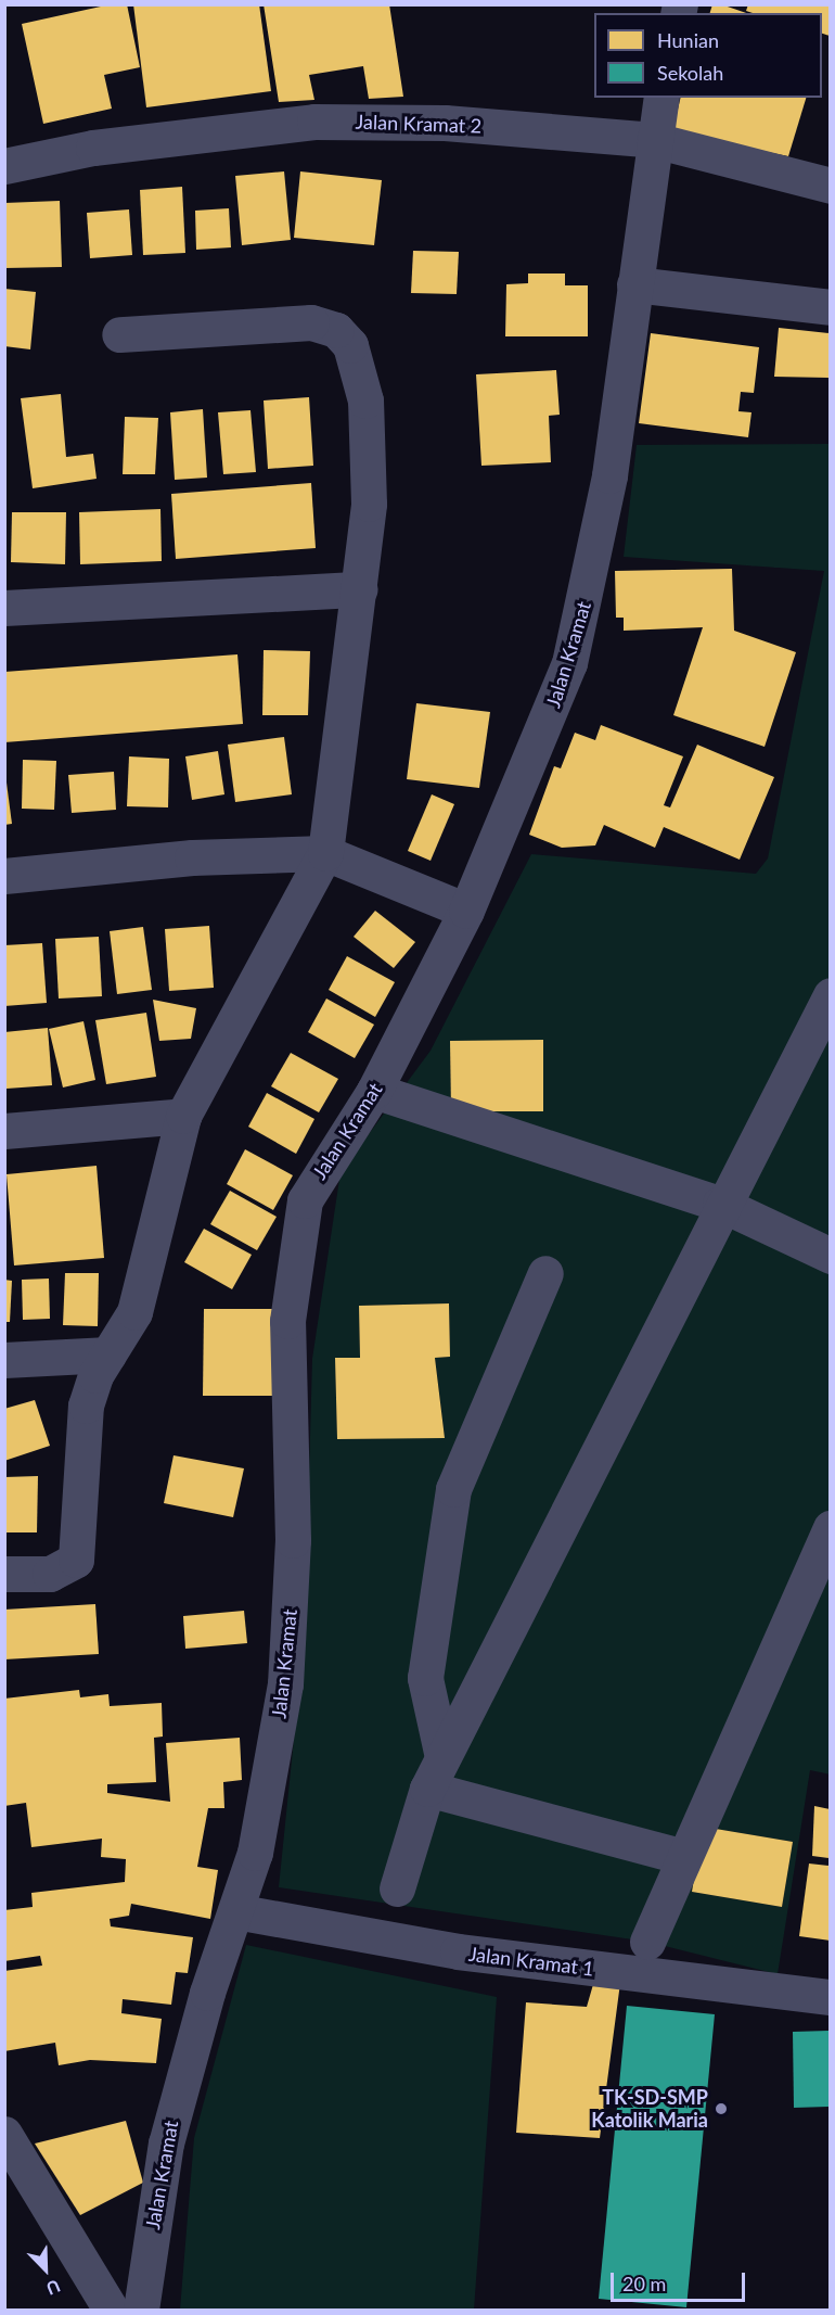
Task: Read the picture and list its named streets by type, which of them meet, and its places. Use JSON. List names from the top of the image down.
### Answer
{
  "streets": {
    "street": ["Jalan Kramat 2", "Jalan Kramat", "Jalan Kramat 1"]
  },
  "crossings": [
    ["Jalan Kramat 2", "Jalan Kramat"],
    ["Jalan Kramat", "Jalan Kramat 1"]
  ],
  "places": ["TK-SD-SMP Katolik Maria"],
  "legend": ["Hunian", "Sekolah"],
  "scale_bar": "20 m",
  "north": "bottom right"
}
